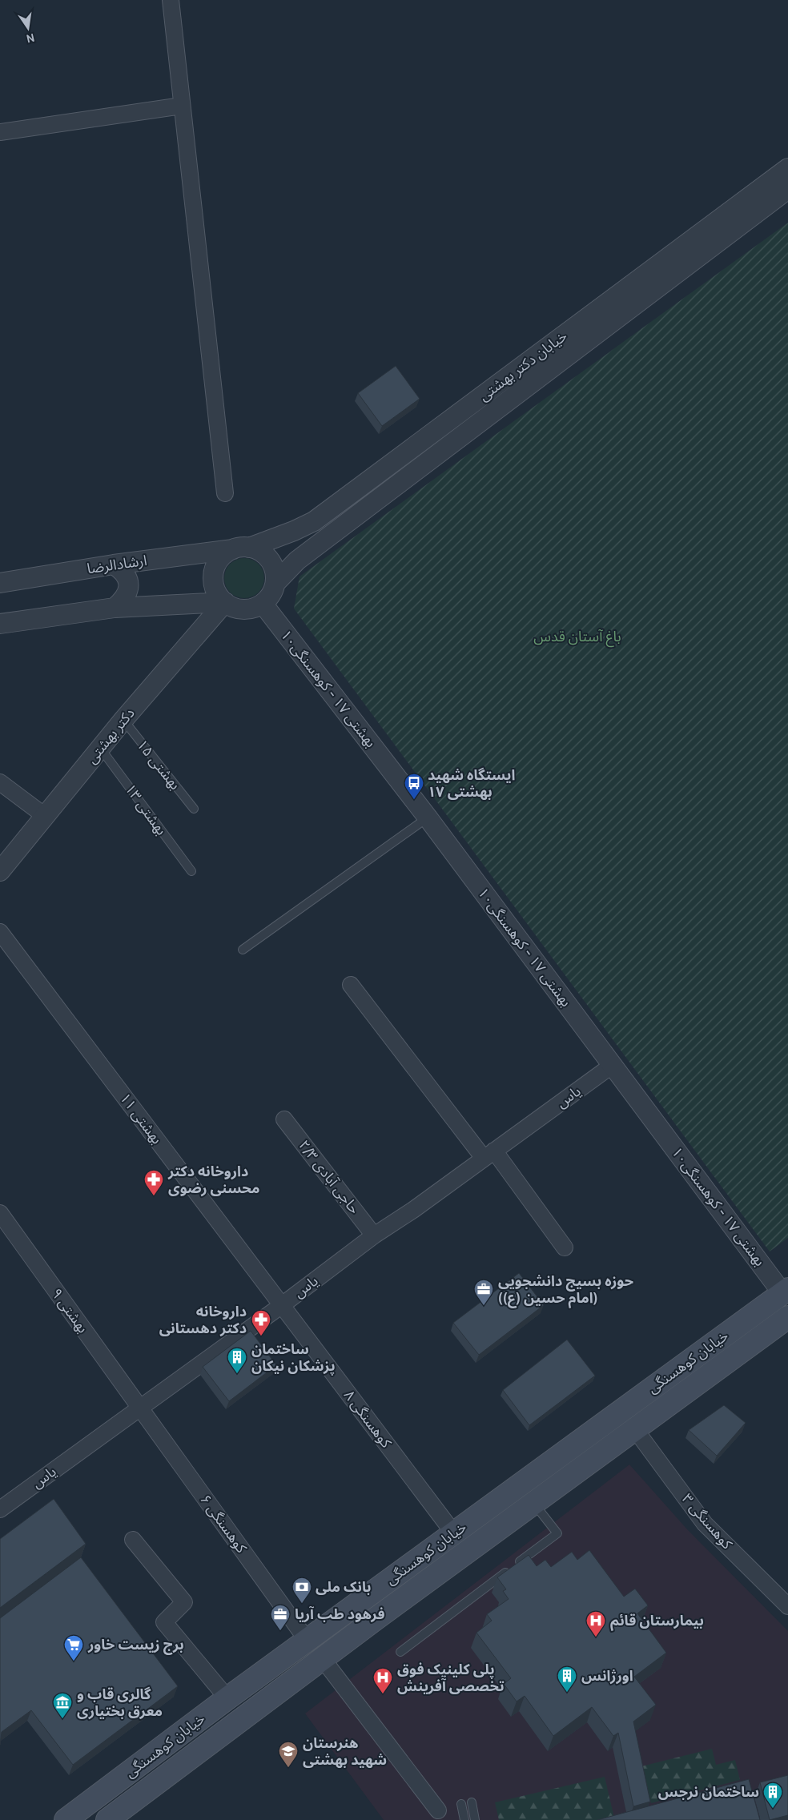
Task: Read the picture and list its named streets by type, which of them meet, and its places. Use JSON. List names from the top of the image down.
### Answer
{
  "streets": {
    "main road": ["خیابان کوهسنگی"],
    "street": [
      "خیابان دکتر بهشتی",
      "ارشادالرضا",
      "بهشتی ۱۷ - کوهسنگی۱۰",
      "دکتر بهشتی",
      "یاس",
      "بهشتی ۱۱",
      "حاجی آبادی ۲/۳",
      "بهشتی ۹",
      "کوهسنگی ۸",
      "کوهسنگی ۳",
      "کوهسنگی ۶"
    ],
    "lane": ["بهشتی ۱۵", "بهشتی ۱۳"]
  },
  "crossings": [
    ["خیابان دکتر بهشتی", "ارشادالرضا"],
    ["خیابان دکتر بهشتی", "بهشتی ۱۷ - کوهسنگی۱۰"],
    ["خیابان دکتر بهشتی", "دکتر بهشتی"],
    ["ارشادالرضا", "بهشتی ۱۷ - کوهسنگی۱۰"],
    ["ارشادالرضا", "دکتر بهشتی"],
    ["بهشتی ۱۷ - کوهسنگی۱۰", "دکتر بهشتی"],
    ["بهشتی ۱۷ - کوهسنگی۱۰", "یاس"],
    ["بهشتی ۱۷ - کوهسنگی۱۰", "خیابان کوهسنگی"],
    ["دکتر بهشتی", "بهشتی ۱۵"],
    ["دکتر بهشتی", "بهشتی ۱۳"],
    ["یاس", "بهشتی ۱۱"],
    ["یاس", "حاجی آبادی ۲/۳"],
    ["یاس", "بهشتی ۹"],
    ["یاس", "کوهسنگی ۸"],
    ["یاس", "کوهسنگی ۶"],
    ["بهشتی ۱۱", "کوهسنگی ۸"],
    ["بهشتی ۹", "کوهسنگی ۶"],
    ["خیابان کوهسنگی", "کوهسنگی ۸"],
    ["خیابان کوهسنگی", "کوهسنگی ۳"],
    ["خیابان کوهسنگی", "کوهسنگی ۶"]
  ],
  "parks": ["باغ آستان قدس"],
  "places": {
    "bus stop": ["ایستگاه شهید بهشتی ۱۷"],
    "pharmacy": ["داروخانه دکتر محسنی رضوی", "داروخانه دکتر دهستانی"],
    "office": ["حوزه بسیج دانشجویی (امام حسین (ع))", "فرهود طب آریا"],
    "building": ["ساختمان پزشکان نیکان", "اورژانس", "ساختمان نرجس"],
    "bank": ["بانک ملی"],
    "hospital": ["بیمارستان قائم", "پلی کلینیک فوق تخصصی آفرینش"],
    "supermarket": ["برج زیست خاور"],
    "museum": ["گالری قاب و معرق بختیاری"],
    "school or university": ["هنرستان شهید بهشتی"]
  },
  "north": "bottom"
}
